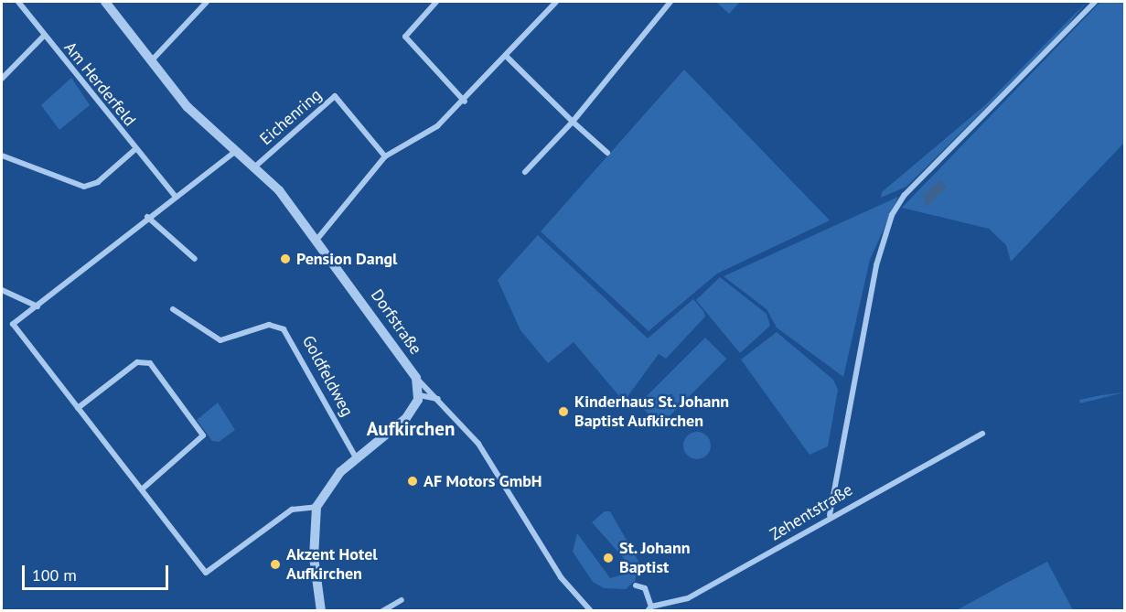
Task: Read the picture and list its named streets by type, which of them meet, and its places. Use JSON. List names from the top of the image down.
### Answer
{
  "streets": {
    "street": [
      "Am Herderfeld",
      "Eichenring",
      "Dorfstraße",
      "Goldfeldweg",
      "Zehentstraße"
    ]
  },
  "crossings": [
    ["Eichenring", "Dorfstraße"]
  ],
  "districts": ["Aufkirchen"],
  "places": [
    "Pension Dangl",
    "Kinderhaus St. Johann Baptist Aufkirchen",
    "AF Motors GmbH",
    "St. Johann Baptist",
    "Akzent Hotel Aufkirchen"
  ],
  "scale_bar": "100 m"
}
